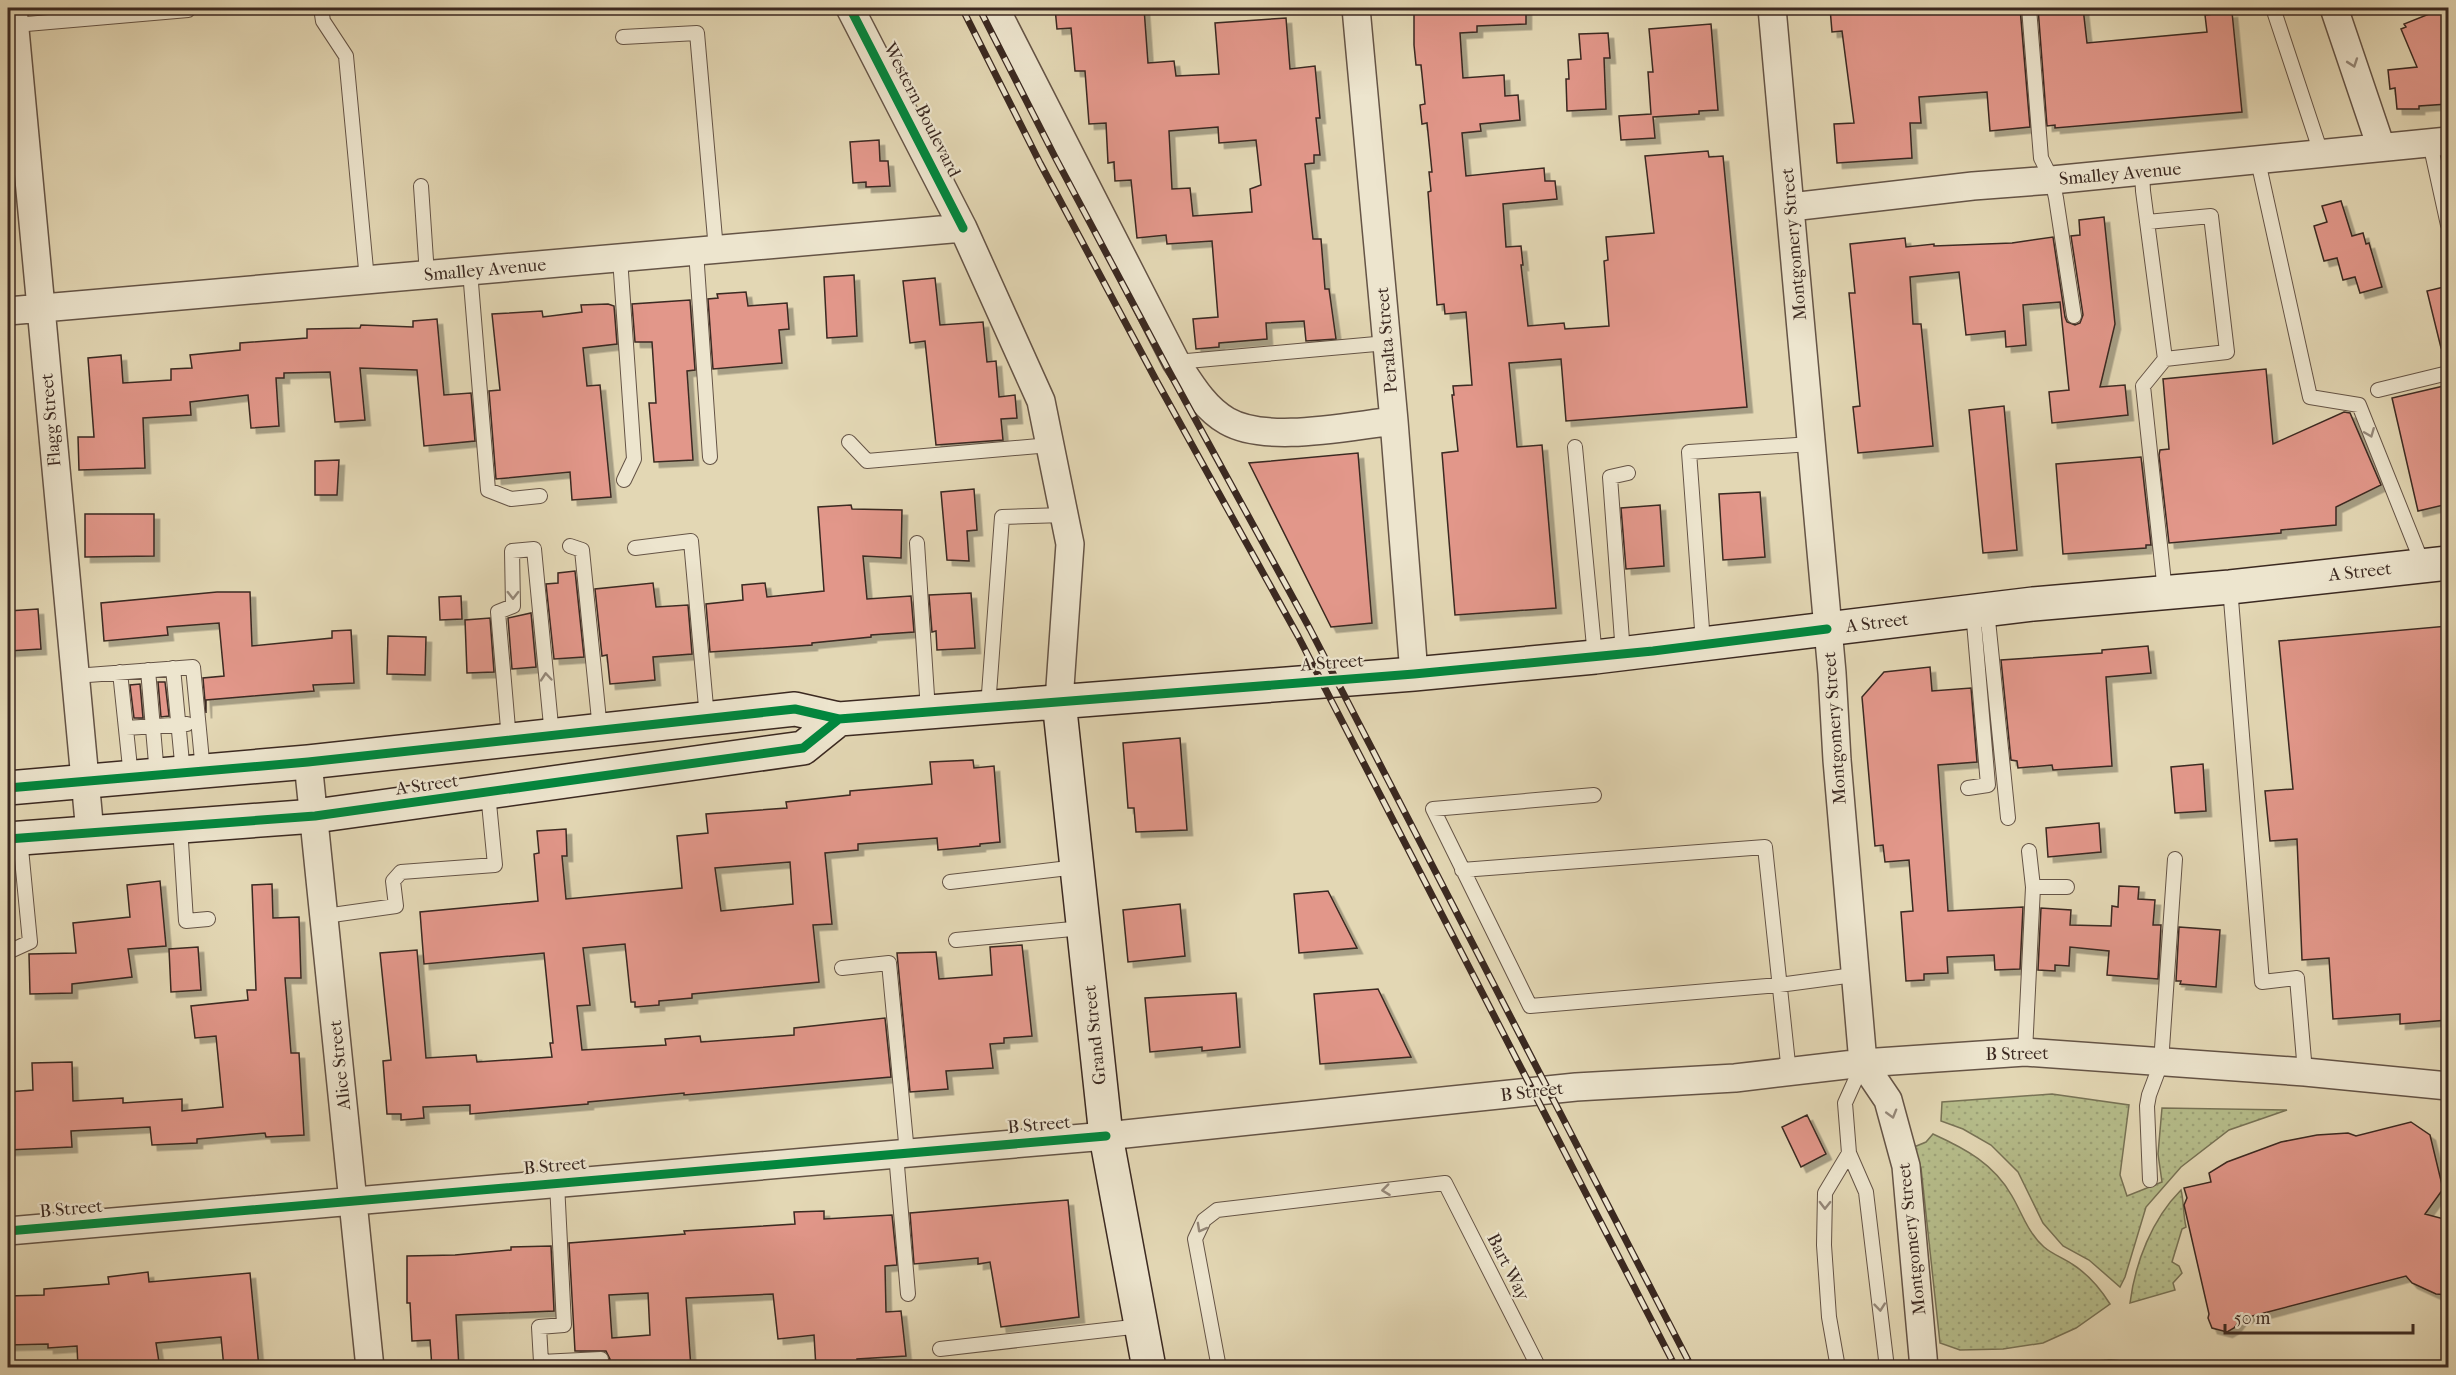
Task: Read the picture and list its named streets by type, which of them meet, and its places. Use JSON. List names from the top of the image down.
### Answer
{
  "streets": {
    "main road": ["A Street", "Grand Street"],
    "street": [
      "Western Boulevard",
      "Smalley Avenue",
      "Montgomery Street",
      "Peralta Street",
      "Flagg Street",
      "B Street",
      "Alice Street"
    ],
    "lane": ["Bart Way"]
  },
  "crossings": [
    ["Western Boulevard", "Smalley Avenue"],
    ["Western Boulevard", "A Street"],
    ["Western Boulevard", "Grand Street"],
    ["Smalley Avenue", "Montgomery Street"],
    ["Smalley Avenue", "Flagg Street"],
    ["Montgomery Street", "A Street"],
    ["Montgomery Street", "B Street"],
    ["Peralta Street", "A Street"],
    ["Flagg Street", "A Street"],
    ["A Street", "Grand Street"],
    ["A Street", "Alice Street"],
    ["Grand Street", "B Street"],
    ["B Street", "Alice Street"]
  ],
  "scale_bar": "50 m"
}
